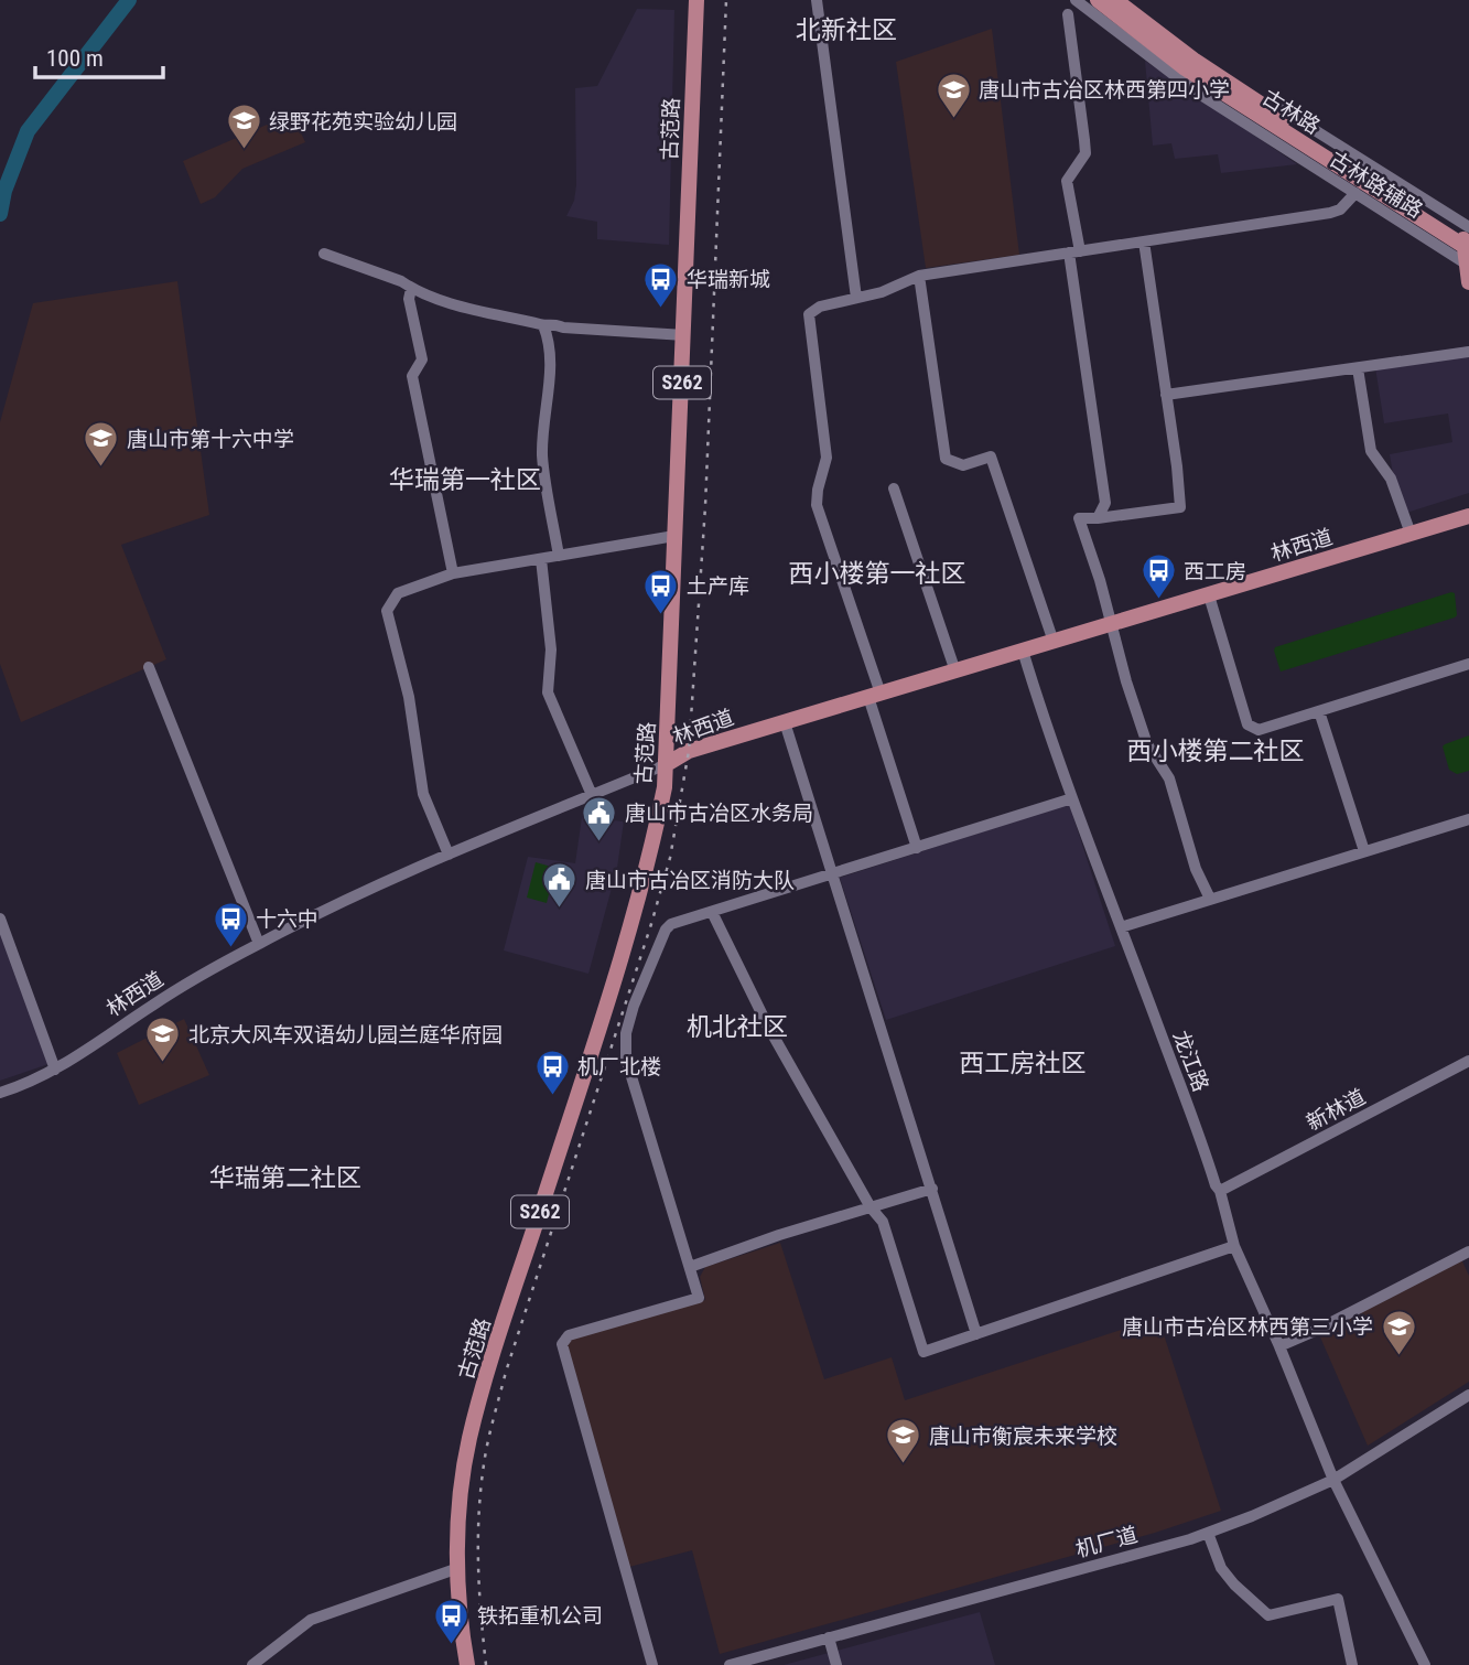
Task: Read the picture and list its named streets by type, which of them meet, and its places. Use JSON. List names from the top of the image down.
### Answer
{
  "streets": {
    "main road": [
      "古林路",
      "古范路",
      "S262",
      "林西道"
    ],
    "street": [
      "古林路辅路",
      "龙江路",
      "新林道",
      "机厂道"
    ]
  },
  "crossings": [
    ["古林路", "古林路辅路"],
    ["古范路", "林西道"],
    ["林西道", "龙江路"],
    ["龙江路", "新林道"],
    ["龙江路", "机厂道"]
  ],
  "districts": [
    "北新社区",
    "华瑞第一社区",
    "西小楼第一社区",
    "西小楼第二社区",
    "机北社区",
    "西工房社区",
    "华瑞第二社区"
  ],
  "places": {
    "school or university": [
      "唐山市古冶区林西第四小学",
      "绿野花苑实验幼儿园",
      "唐山市第十六中学",
      "北京大风车双语幼儿园兰庭华府园",
      "唐山市古冶区林西第三小学",
      "唐山市衡宸未来学校"
    ],
    "bus stop": [
      "华瑞新城",
      "西工房",
      "土产库",
      "十六中",
      "机厂北楼",
      "铁拓重机公司"
    ],
    "public building": ["唐山市古冶区水务局", "唐山市古冶区消防大队"]
  },
  "scale_bar": "100 m"
}
